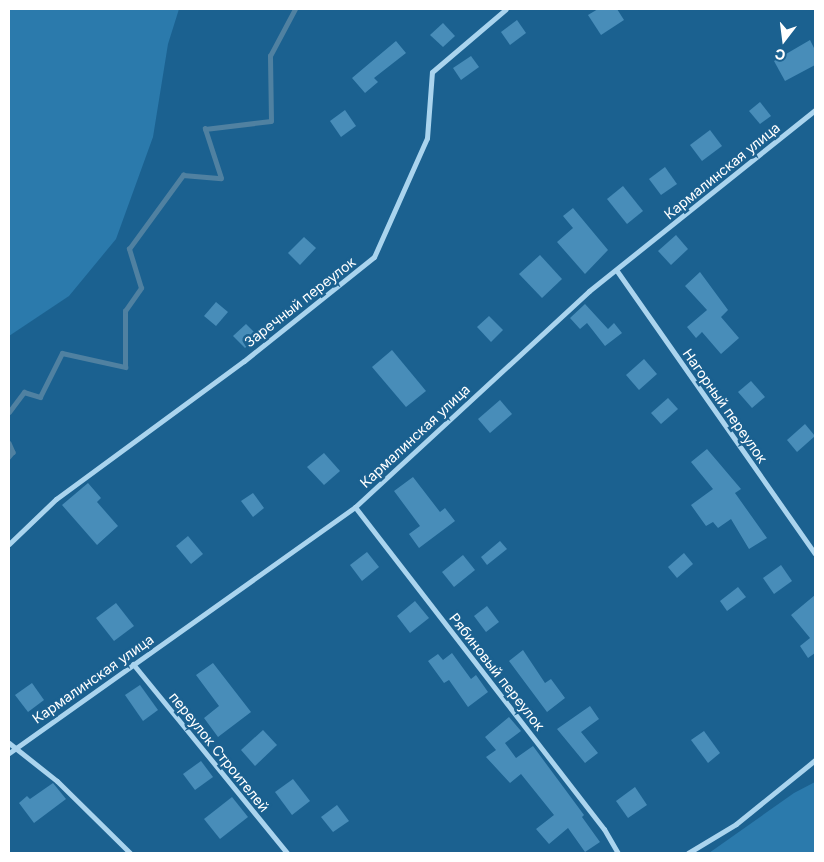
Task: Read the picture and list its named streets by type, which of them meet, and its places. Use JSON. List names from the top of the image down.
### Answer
{
  "streets": {
    "street": [
      "Кармалинская улица",
      "Заречный переулок",
      "Нагорный переулок",
      "Рябиновый переулок",
      "переулок Строителей"
    ]
  },
  "crossings": [
    ["Кармалинская улица", "Нагорный переулок"],
    ["Кармалинская улица", "Рябиновый переулок"],
    ["Кармалинская улица", "переулок Строителей"]
  ],
  "north": "bottom"
}
